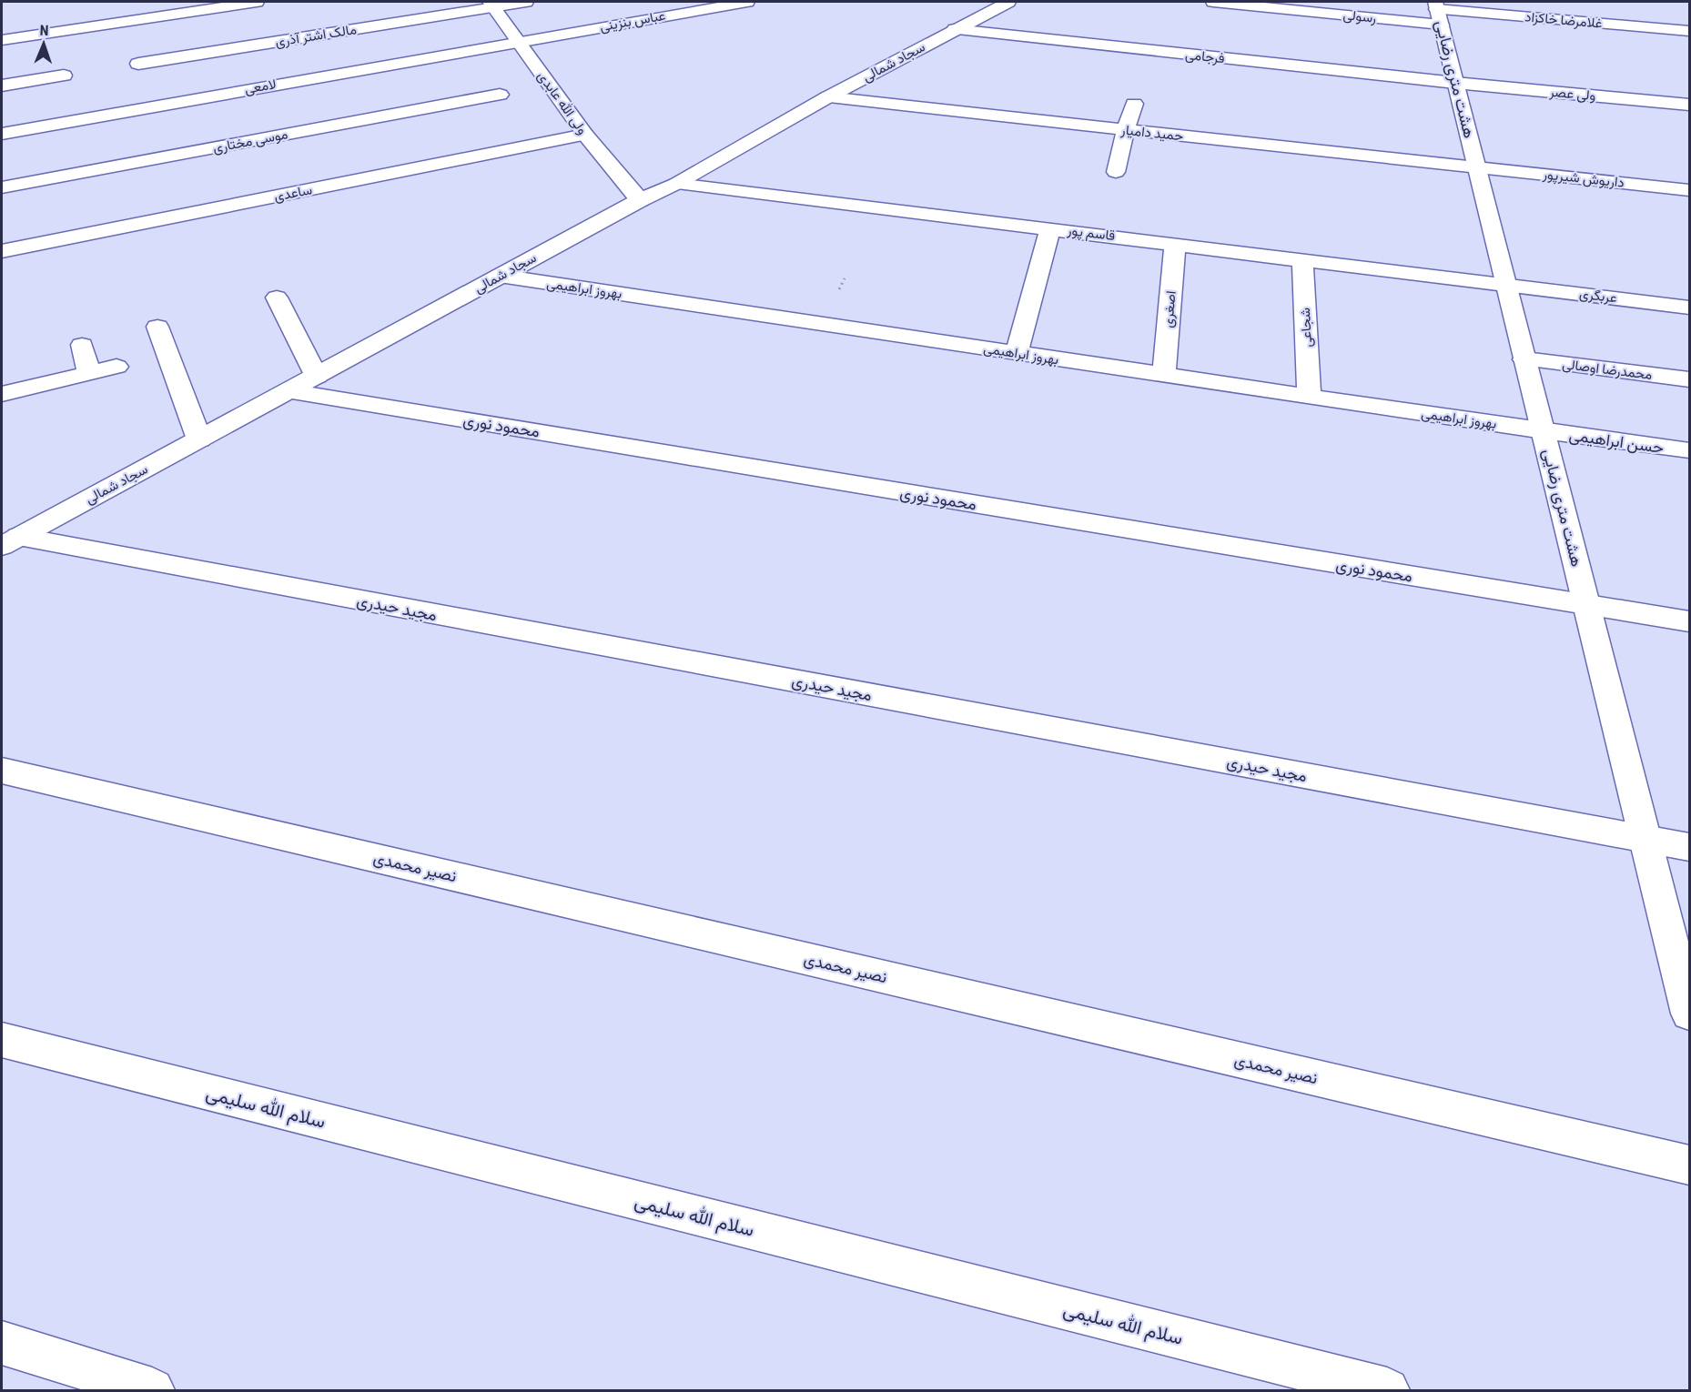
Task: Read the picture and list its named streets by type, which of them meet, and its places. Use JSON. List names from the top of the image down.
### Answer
{
  "streets": {
    "street": [
      "رسولی",
      "غلامرضا خاکزاد",
      "عباس بنزینی",
      "مالک اشتر آذری",
      "فرجامی",
      "سجاد شمالی",
      "هشت متری رضایی",
      "لامعی",
      "ولی عصر",
      "ولی الله عابدی",
      "حمید دامیار",
      "موسی مختاری",
      "داریوش شیرپور",
      "ساعدی",
      "قاسم پور",
      "بهروز ابراهیمی",
      "عربگری",
      "اصغری",
      "شجاعی",
      "محمدرضا اوصالی",
      "محمود نوری",
      "حسن ابراهیمی",
      "مجید حیدری",
      "نصیر محمدی",
      "سلام الله سلیمی"
    ]
  },
  "crossings": [
    ["رسولی", "غلامرضا خاکزاد"],
    ["رسولی", "هشت متری رضایی"],
    ["غلامرضا خاکزاد", "هشت متری رضایی"],
    ["عباس بنزینی", "لامعی"],
    ["عباس بنزینی", "ولی الله عابدی"],
    ["مالک اشتر آذری", "ولی الله عابدی"],
    ["فرجامی", "سجاد شمالی"],
    ["فرجامی", "هشت متری رضایی"],
    ["فرجامی", "ولی عصر"],
    ["سجاد شمالی", "ولی الله عابدی"],
    ["سجاد شمالی", "حمید دامیار"],
    ["سجاد شمالی", "قاسم پور"],
    ["سجاد شمالی", "بهروز ابراهیمی"],
    ["سجاد شمالی", "محمود نوری"],
    ["سجاد شمالی", "مجید حیدری"],
    ["هشت متری رضایی", "ولی عصر"],
    ["هشت متری رضایی", "حمید دامیار"],
    ["هشت متری رضایی", "داریوش شیرپور"],
    ["هشت متری رضایی", "قاسم پور"],
    ["هشت متری رضایی", "بهروز ابراهیمی"],
    ["هشت متری رضایی", "عربگری"],
    ["هشت متری رضایی", "محمدرضا اوصالی"],
    ["هشت متری رضایی", "محمود نوری"],
    ["هشت متری رضایی", "حسن ابراهیمی"],
    ["هشت متری رضایی", "مجید حیدری"],
    ["لامعی", "ولی الله عابدی"],
    ["ولی الله عابدی", "ساعدی"],
    ["حمید دامیار", "داریوش شیرپور"],
    ["قاسم پور", "عربگری"],
    ["قاسم پور", "اصغری"],
    ["قاسم پور", "شجاعی"],
    ["بهروز ابراهیمی", "اصغری"],
    ["بهروز ابراهیمی", "شجاعی"],
    ["بهروز ابراهیمی", "حسن ابراهیمی"]
  ],
  "north": "top"
}
